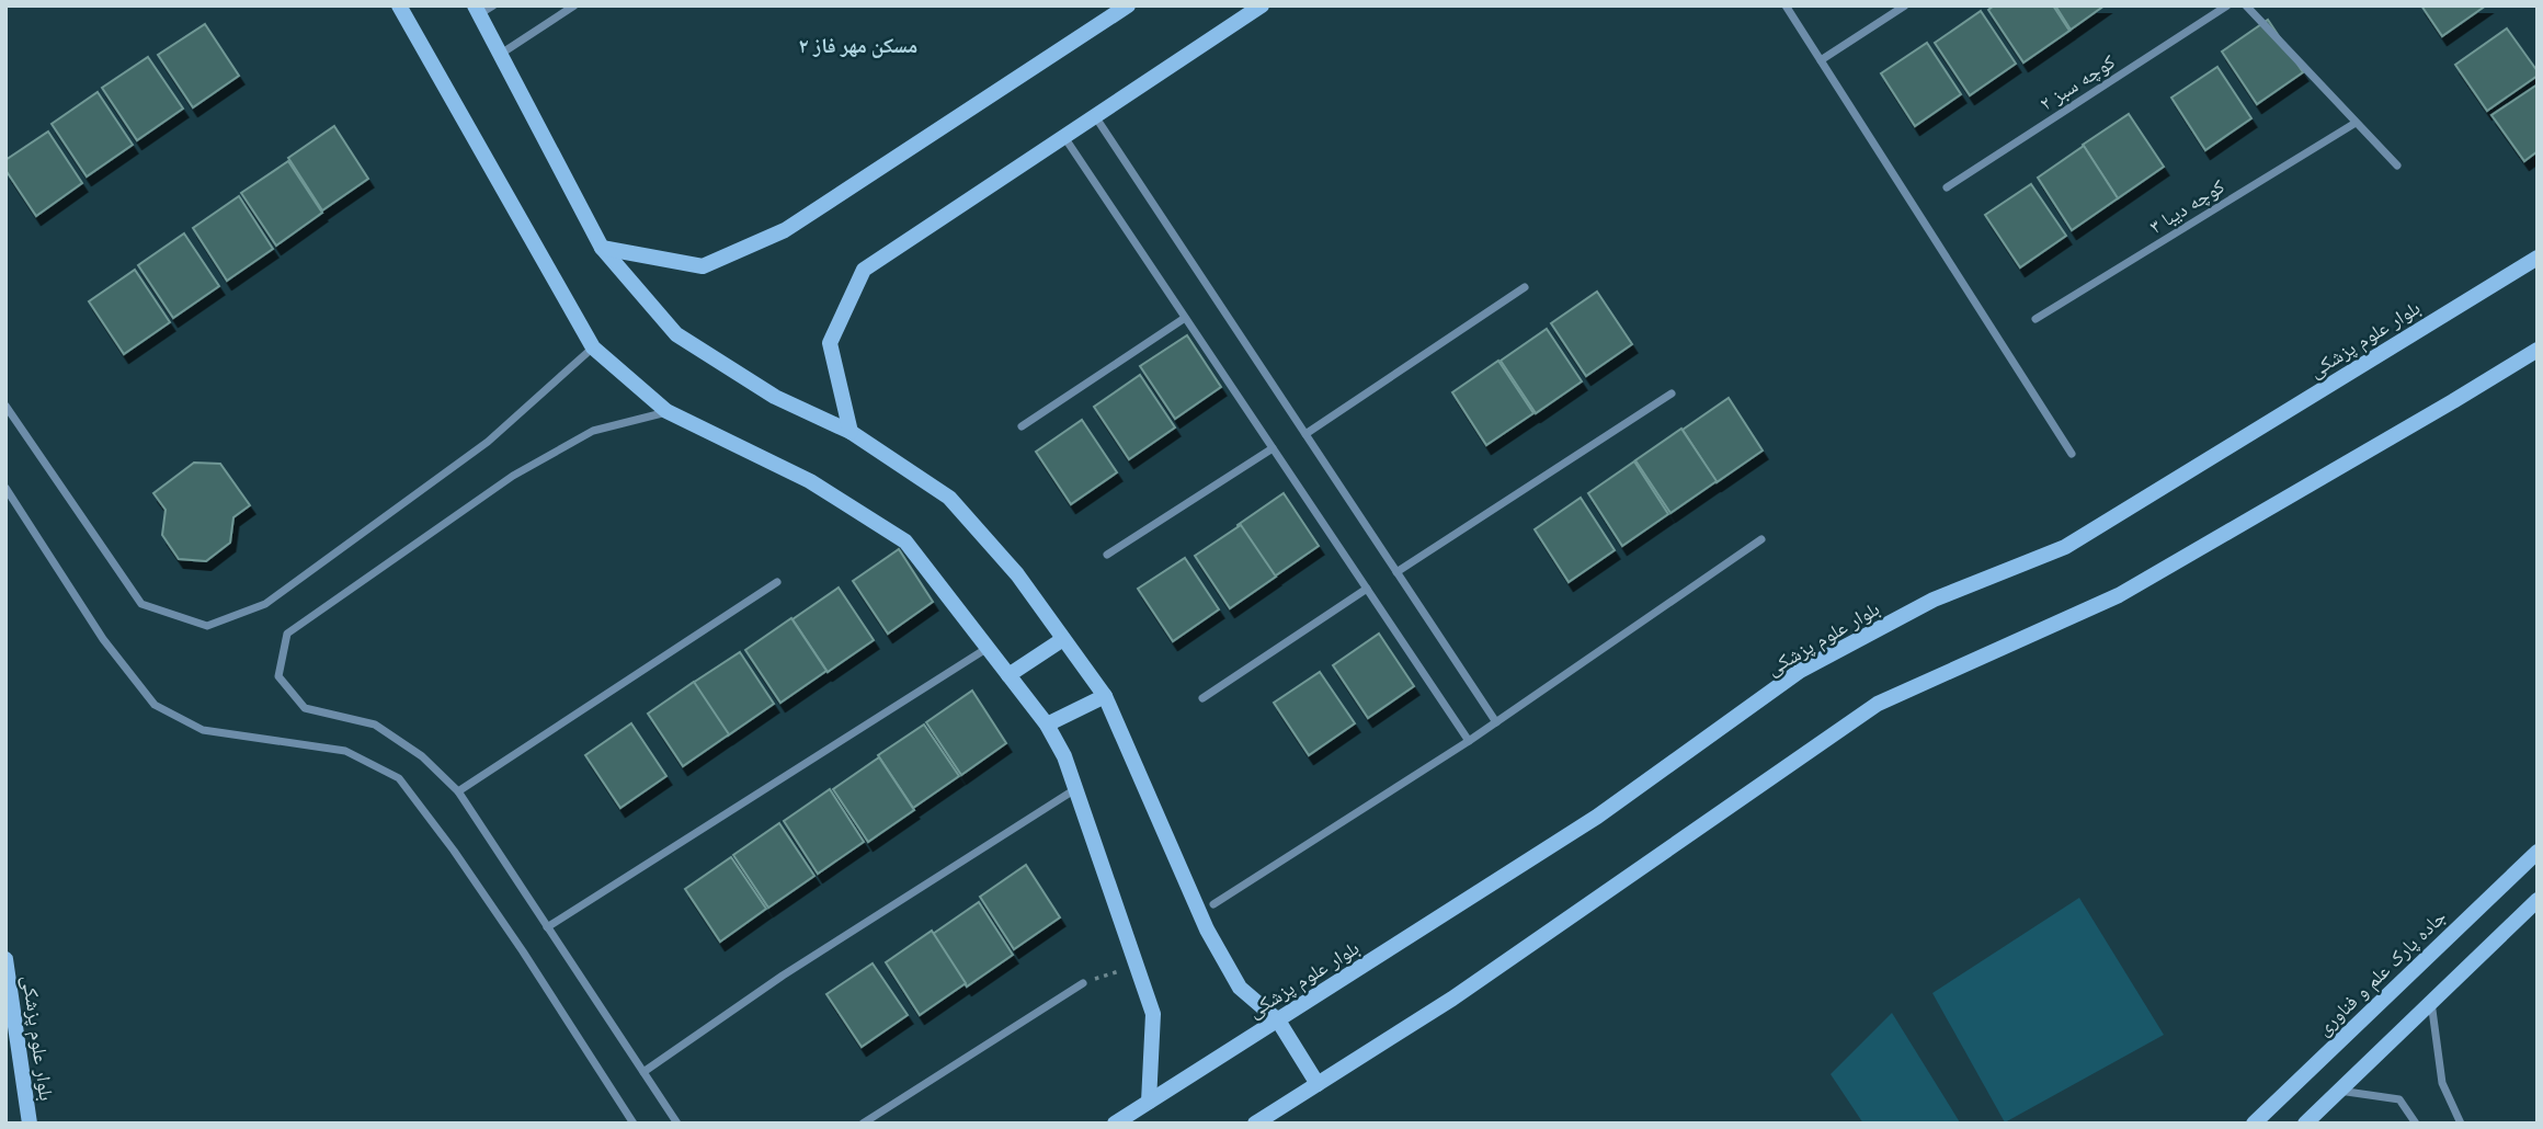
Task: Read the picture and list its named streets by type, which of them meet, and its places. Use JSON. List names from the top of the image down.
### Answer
{
  "streets": {
    "street": [
      "کوچه سبز ۲",
      "کوچه دیبا ۳",
      "بلوار علوم پزشکی",
      "جاده پارک علم و فناوری"
    ]
  },
  "districts": ["مسکن مهر فاز ۲"]
}
